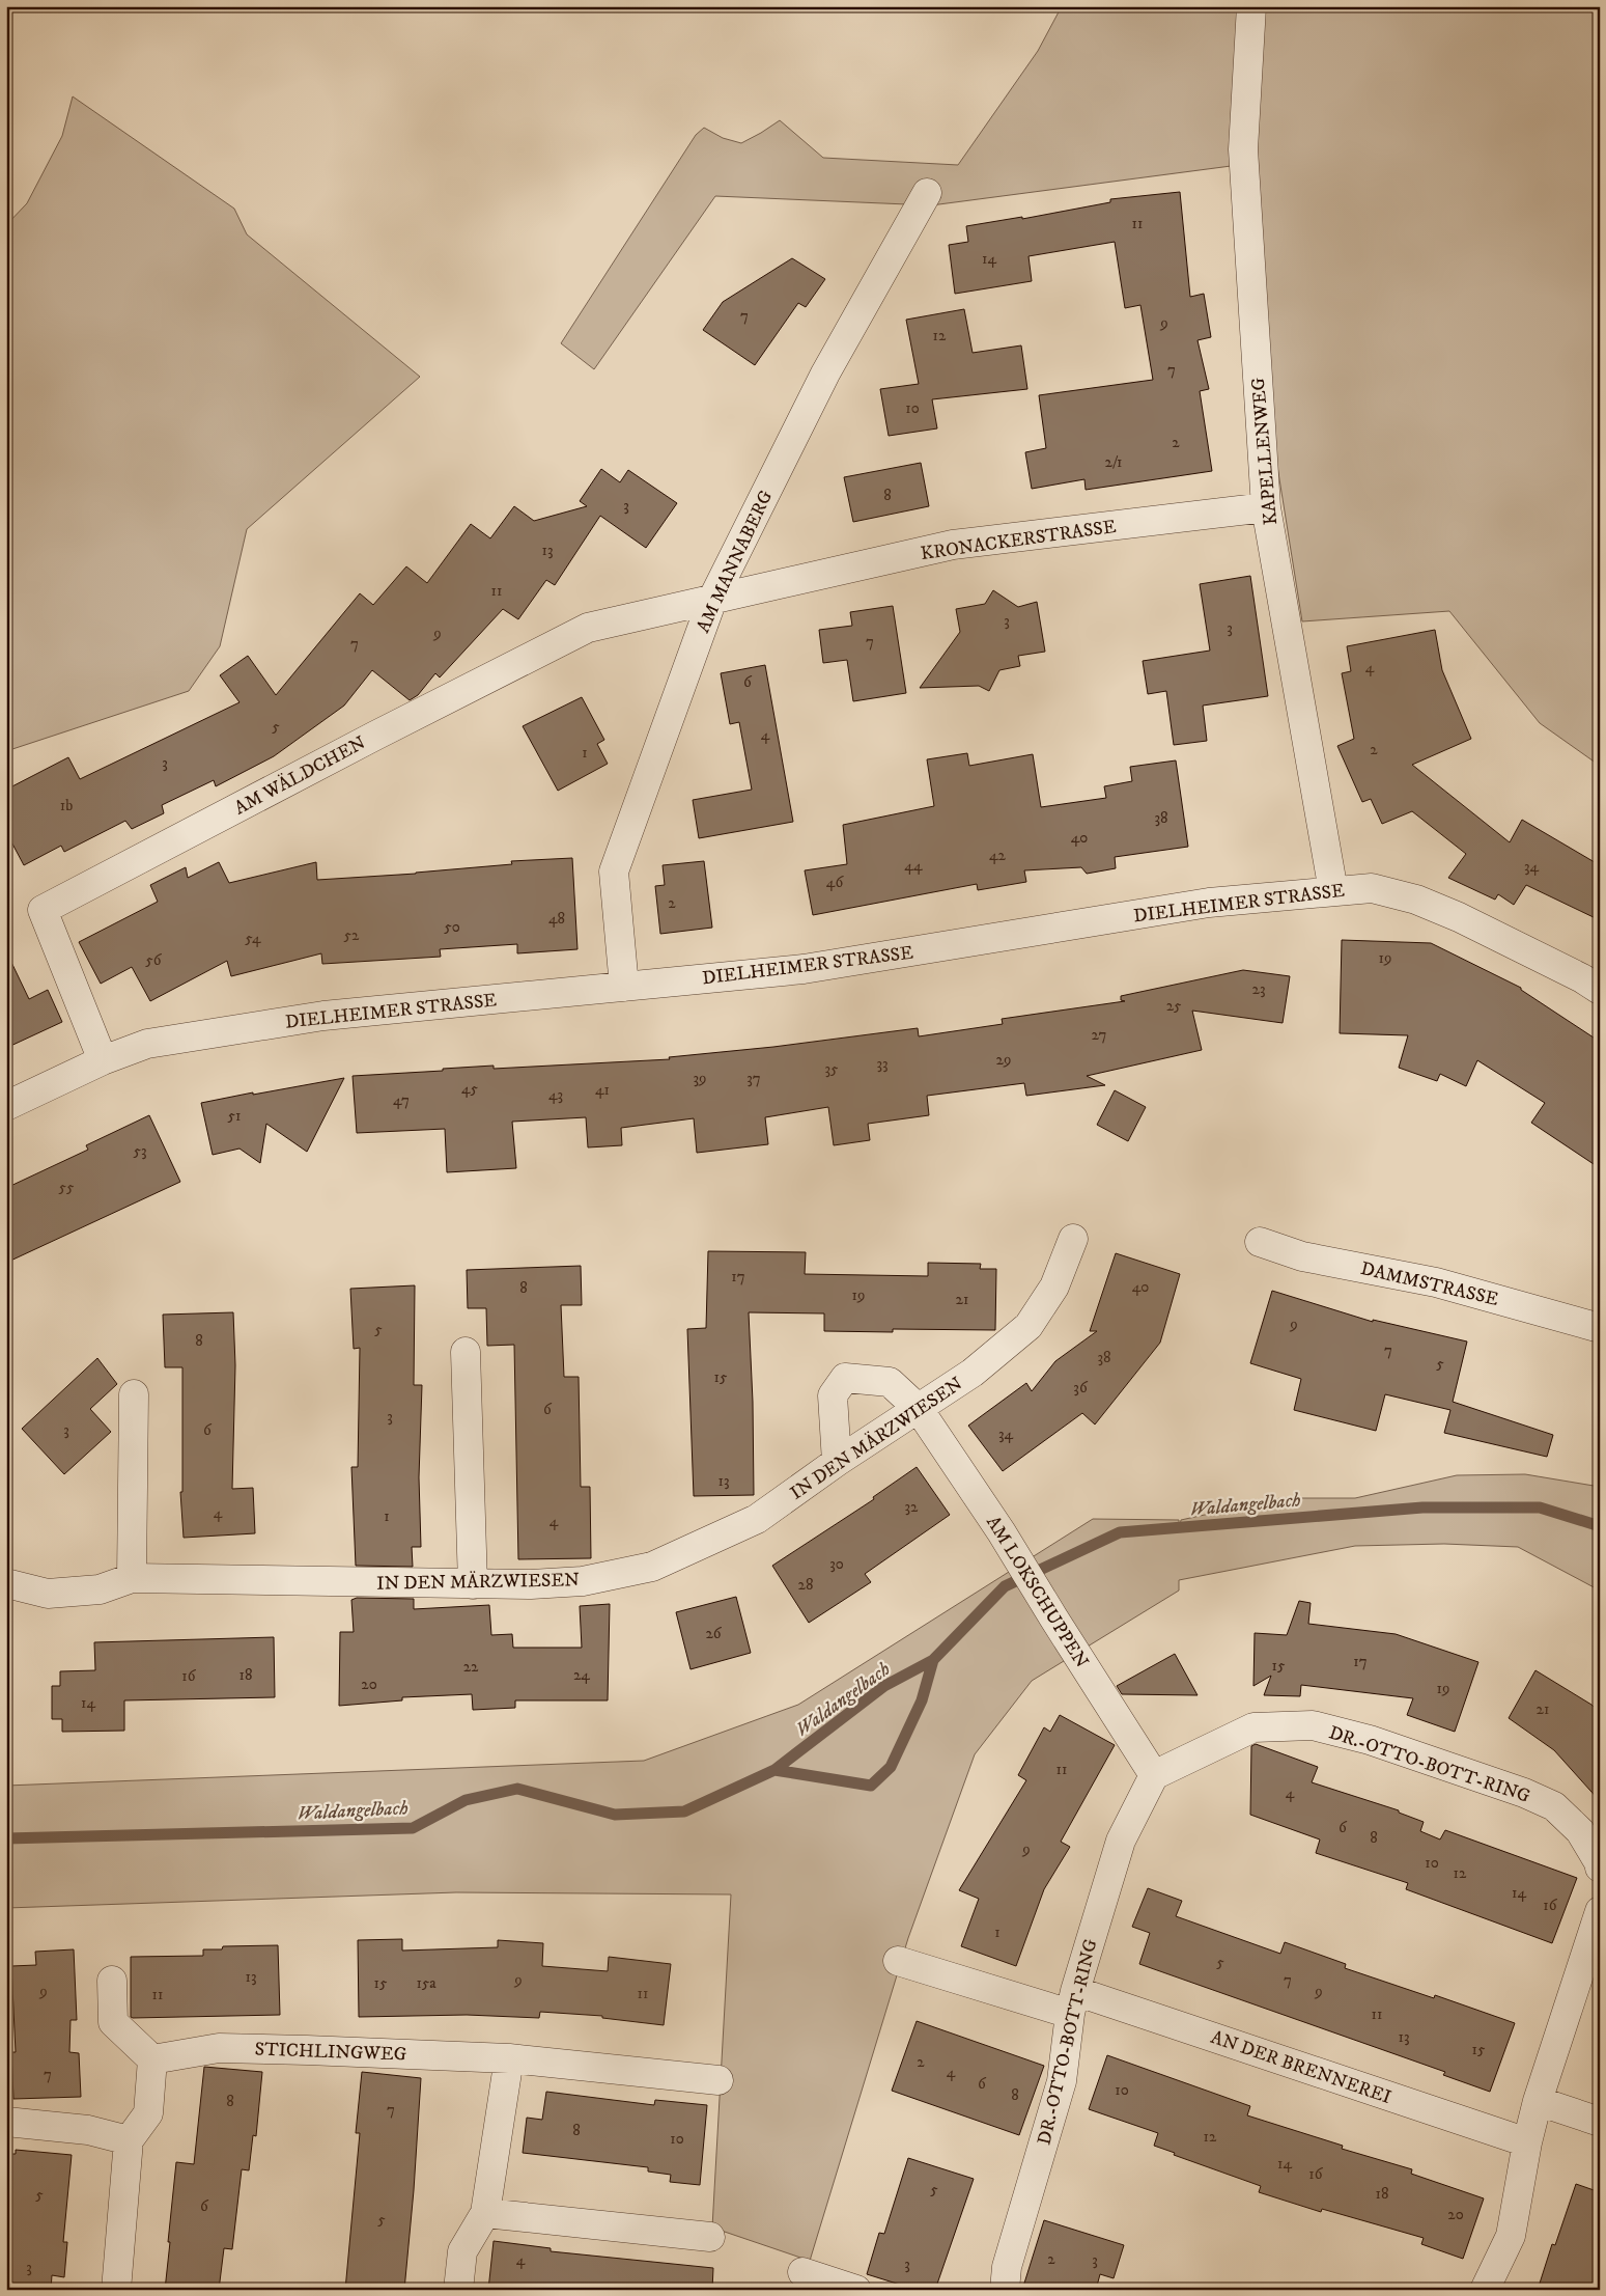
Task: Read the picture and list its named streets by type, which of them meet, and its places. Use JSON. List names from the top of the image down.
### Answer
{
  "streets": {
    "street": [
      "KAPELLENWEG",
      "KRONACKERSTRASSE",
      "AM MANNABERG",
      "AM WÄLDCHEN",
      "DIELHEIMER STRASSE",
      "DAMMSTRASSE",
      "IN DEN MÄRZWIESEN",
      "AM LOKSCHUPPEN",
      "DR.-OTTO-BOTT-RING",
      "STICHLINGWEG",
      "AN DER BRENNEREI"
    ]
  },
  "crossings": [
    ["KAPELLENWEG", "KRONACKERSTRASSE"],
    ["KAPELLENWEG", "DIELHEIMER STRASSE"],
    ["KRONACKERSTRASSE", "AM MANNABERG"],
    ["KRONACKERSTRASSE", "AM WÄLDCHEN"],
    ["AM MANNABERG", "AM WÄLDCHEN"],
    ["AM MANNABERG", "DIELHEIMER STRASSE"],
    ["AM WÄLDCHEN", "DIELHEIMER STRASSE"],
    ["IN DEN MÄRZWIESEN", "AM LOKSCHUPPEN"],
    ["AM LOKSCHUPPEN", "DR.-OTTO-BOTT-RING"],
    ["DR.-OTTO-BOTT-RING", "AN DER BRENNEREI"]
  ],
  "water": ["Waldangelbach"],
  "house_numbers": [
    "11",
    "14",
    "7",
    "9",
    "12",
    "7",
    "10",
    "2",
    "2/1",
    "8",
    "3",
    "13",
    "11",
    "3",
    "3",
    "9",
    "7",
    "7",
    "4",
    "6",
    "5",
    "4",
    "2",
    "1",
    "3",
    "1b",
    "38",
    "40",
    "42",
    "44",
    "34",
    "46",
    "2",
    "48",
    "50",
    "52",
    "54",
    "19",
    "56",
    "23",
    "25",
    "27",
    "29",
    "33",
    "35",
    "39",
    "37",
    "45",
    "41",
    "43",
    "47",
    "51",
    "53",
    "55",
    "17",
    "40",
    "8",
    "19",
    "21",
    "9",
    "5",
    "8",
    "7",
    "38",
    "5",
    "15",
    "36",
    "6",
    "3",
    "3",
    "6",
    "34",
    "13",
    "32",
    "4",
    "1",
    "4",
    "30",
    "28",
    "26",
    "17",
    "15",
    "22",
    "18",
    "24",
    "16",
    "20",
    "19",
    "14",
    "21",
    "11",
    "4",
    "6",
    "8",
    "9",
    "10",
    "12",
    "14",
    "16",
    "1",
    "5",
    "13",
    "9",
    "7",
    "15",
    "15a",
    "9",
    "9",
    "11",
    "11",
    "11",
    "13",
    "15",
    "2",
    "4",
    "7",
    "6",
    "10",
    "8",
    "8",
    "7",
    "8",
    "12",
    "10",
    "14",
    "16",
    "5",
    "18",
    "5",
    "6",
    "20",
    "5",
    "2",
    "4",
    "3",
    "3",
    "3"
  ]
}
